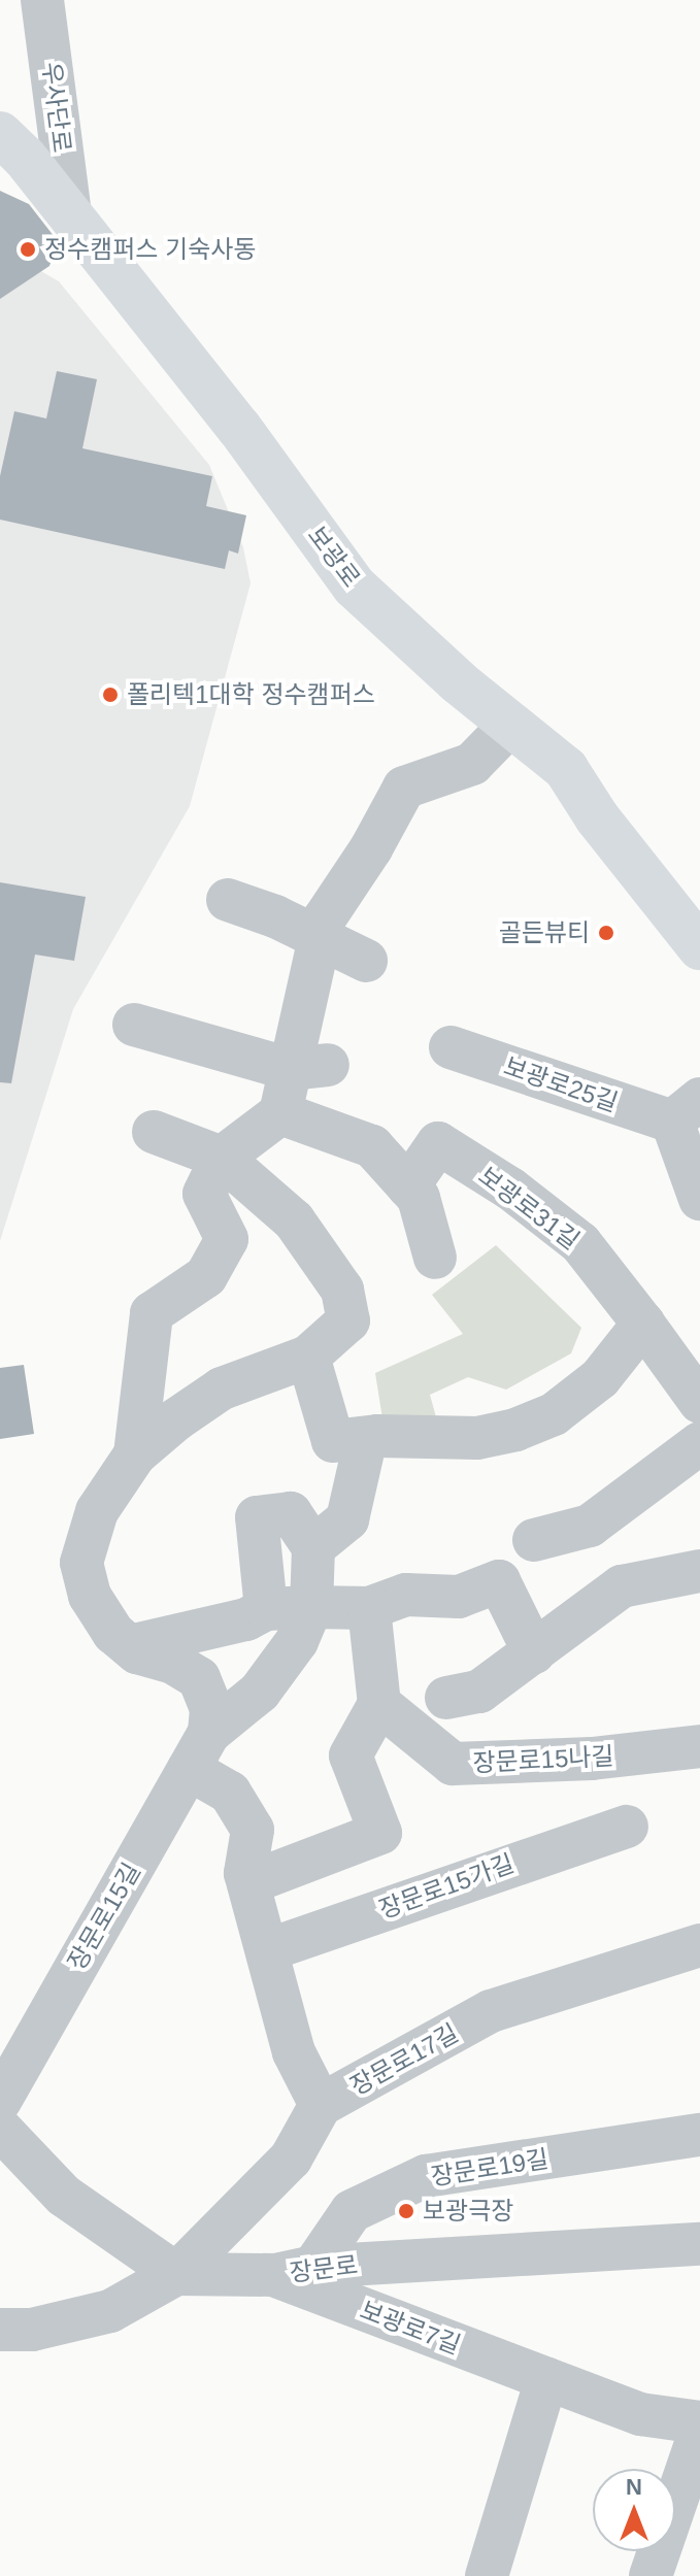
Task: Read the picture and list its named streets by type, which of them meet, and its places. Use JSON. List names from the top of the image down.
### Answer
{
  "streets": {
    "main road": ["보광로"],
    "street": [
      "우사단로",
      "보광로25길",
      "보광로31길",
      "장문로15나길",
      "장문로15가길",
      "장문로15길",
      "장문로17길",
      "장문로19길",
      "장문로",
      "보광로7길"
    ]
  },
  "crossings": [
    ["우사단로", "보광로"],
    ["장문로17길", "장문로"],
    ["장문로19길", "장문로"],
    ["장문로19길", "보광로7길"],
    ["장문로", "보광로7길"]
  ],
  "places": [
    "정수캠퍼스 기숙사동",
    "폴리텍1대학 정수캠퍼스",
    "골든뷰티",
    "보광극장"
  ],
  "north": "top"
}
